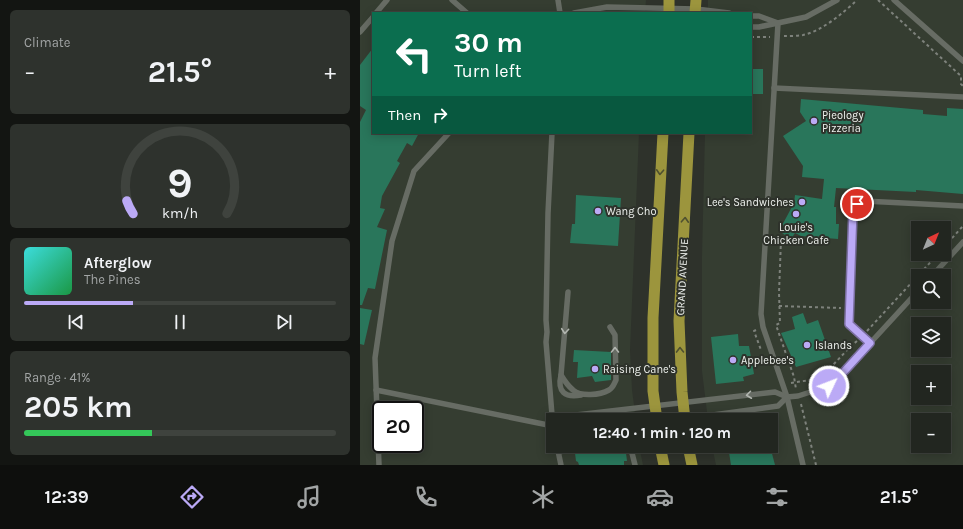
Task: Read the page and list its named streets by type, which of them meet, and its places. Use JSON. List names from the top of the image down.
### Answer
{
  "streets": {
    "main road": ["GRAND AVENUE"]
  },
  "places": [
    "Pieology Pizzeria",
    "Lee's Sandwiches",
    "Wang Cho",
    "Louie's Chicken Cafe",
    "Islands",
    "Applebee's",
    "Raising Cane's"
  ],
  "north": "top right",
  "page": {
    "tile": [
      "Climate",
      ["Range · 41%", "205 km"]
    ],
    "turn": ["30 m", "Turn left"],
    "heat": ["−", "21.5°", "+"],
    "then": "Then",
    "map_buttons": ["+", "−"],
    "song": ["Afterglow", "The Pines"],
    "limit": "20",
    "trip": "12:40 · 1 min · 120 m",
    "tabs": ["12:39", "21.5°"],
    "gauge": ["9", "km/h"]
  }
}
